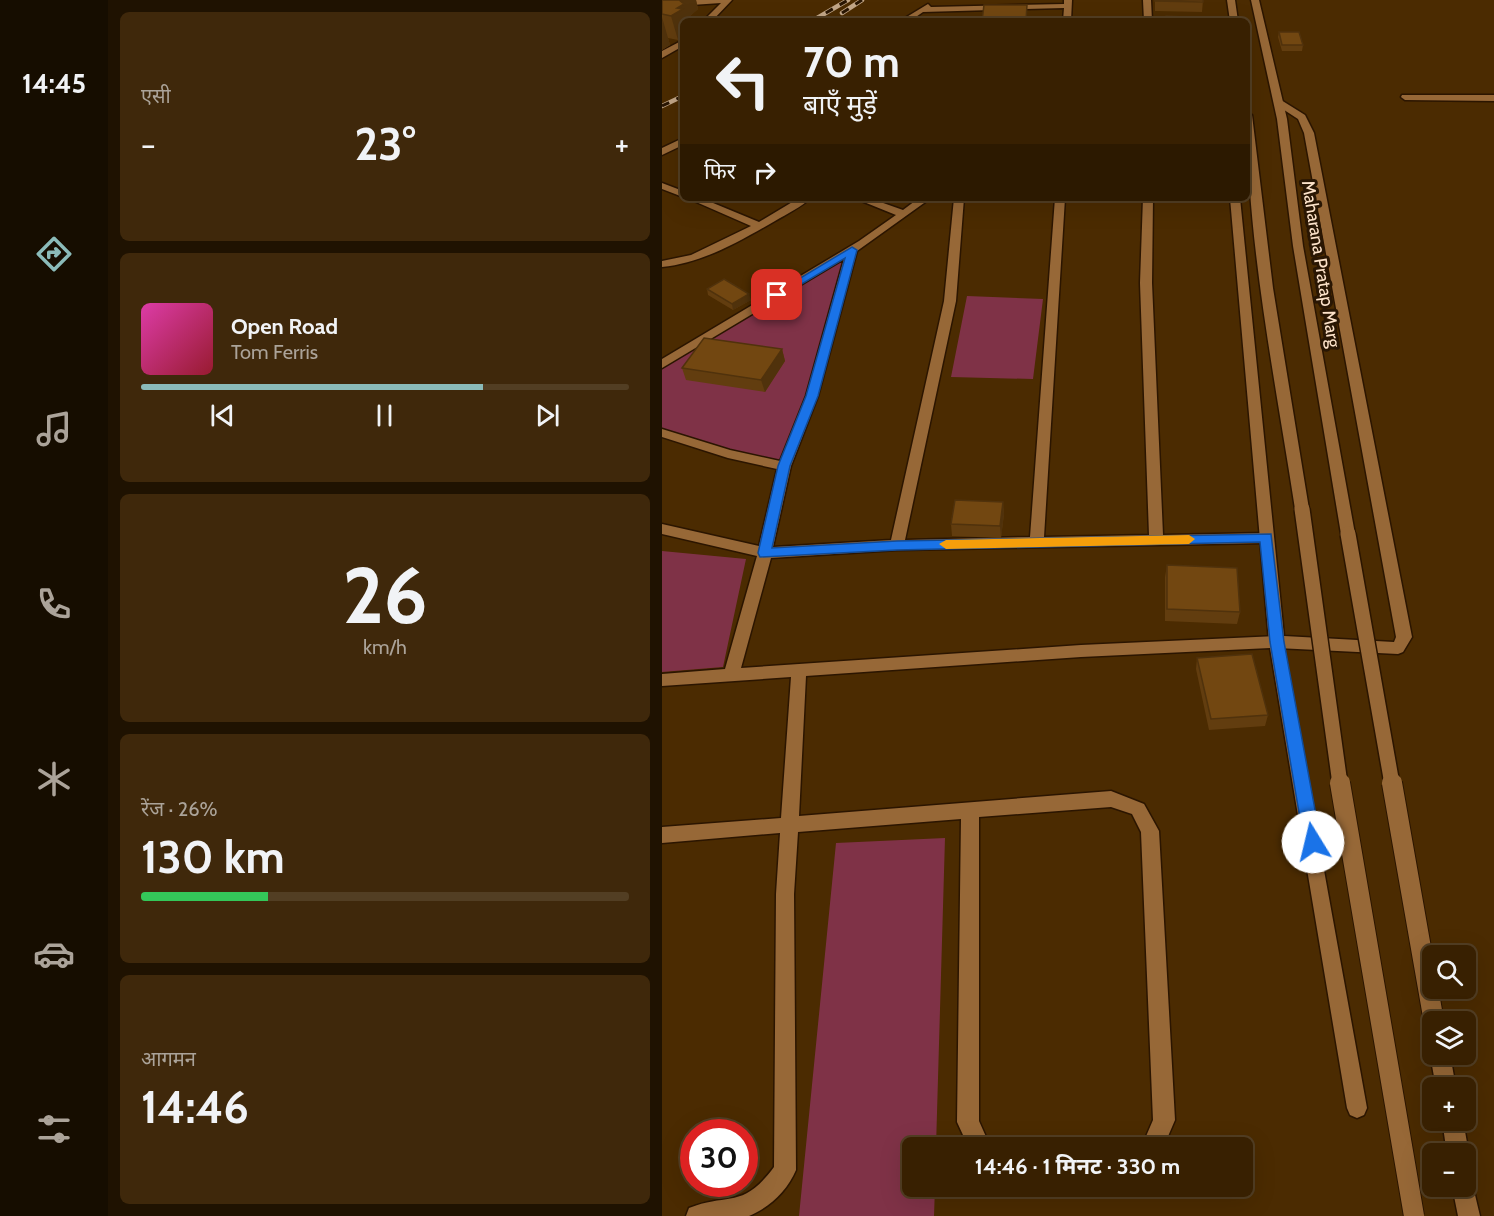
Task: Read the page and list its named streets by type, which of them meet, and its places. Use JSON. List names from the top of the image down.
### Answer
{
  "streets": {
    "street": ["Maharana Pratap Marg"]
  },
  "page": {
    "tabs": "14:45",
    "tile": [
      "एसी",
      ["26", "km/h"],
      ["रेंज · 26%", "130 km"],
      ["आगमन", "14:46"]
    ],
    "turn": ["70 m", "बाएँ मुड़ें"],
    "heat": ["−", "23°", "+"],
    "then": "फिर",
    "song": ["Open Road", "Tom Ferris"],
    "map_buttons": ["+", "−"],
    "limit": "30",
    "trip": "14:46 · 1 मिनट · 330 m"
  }
}
